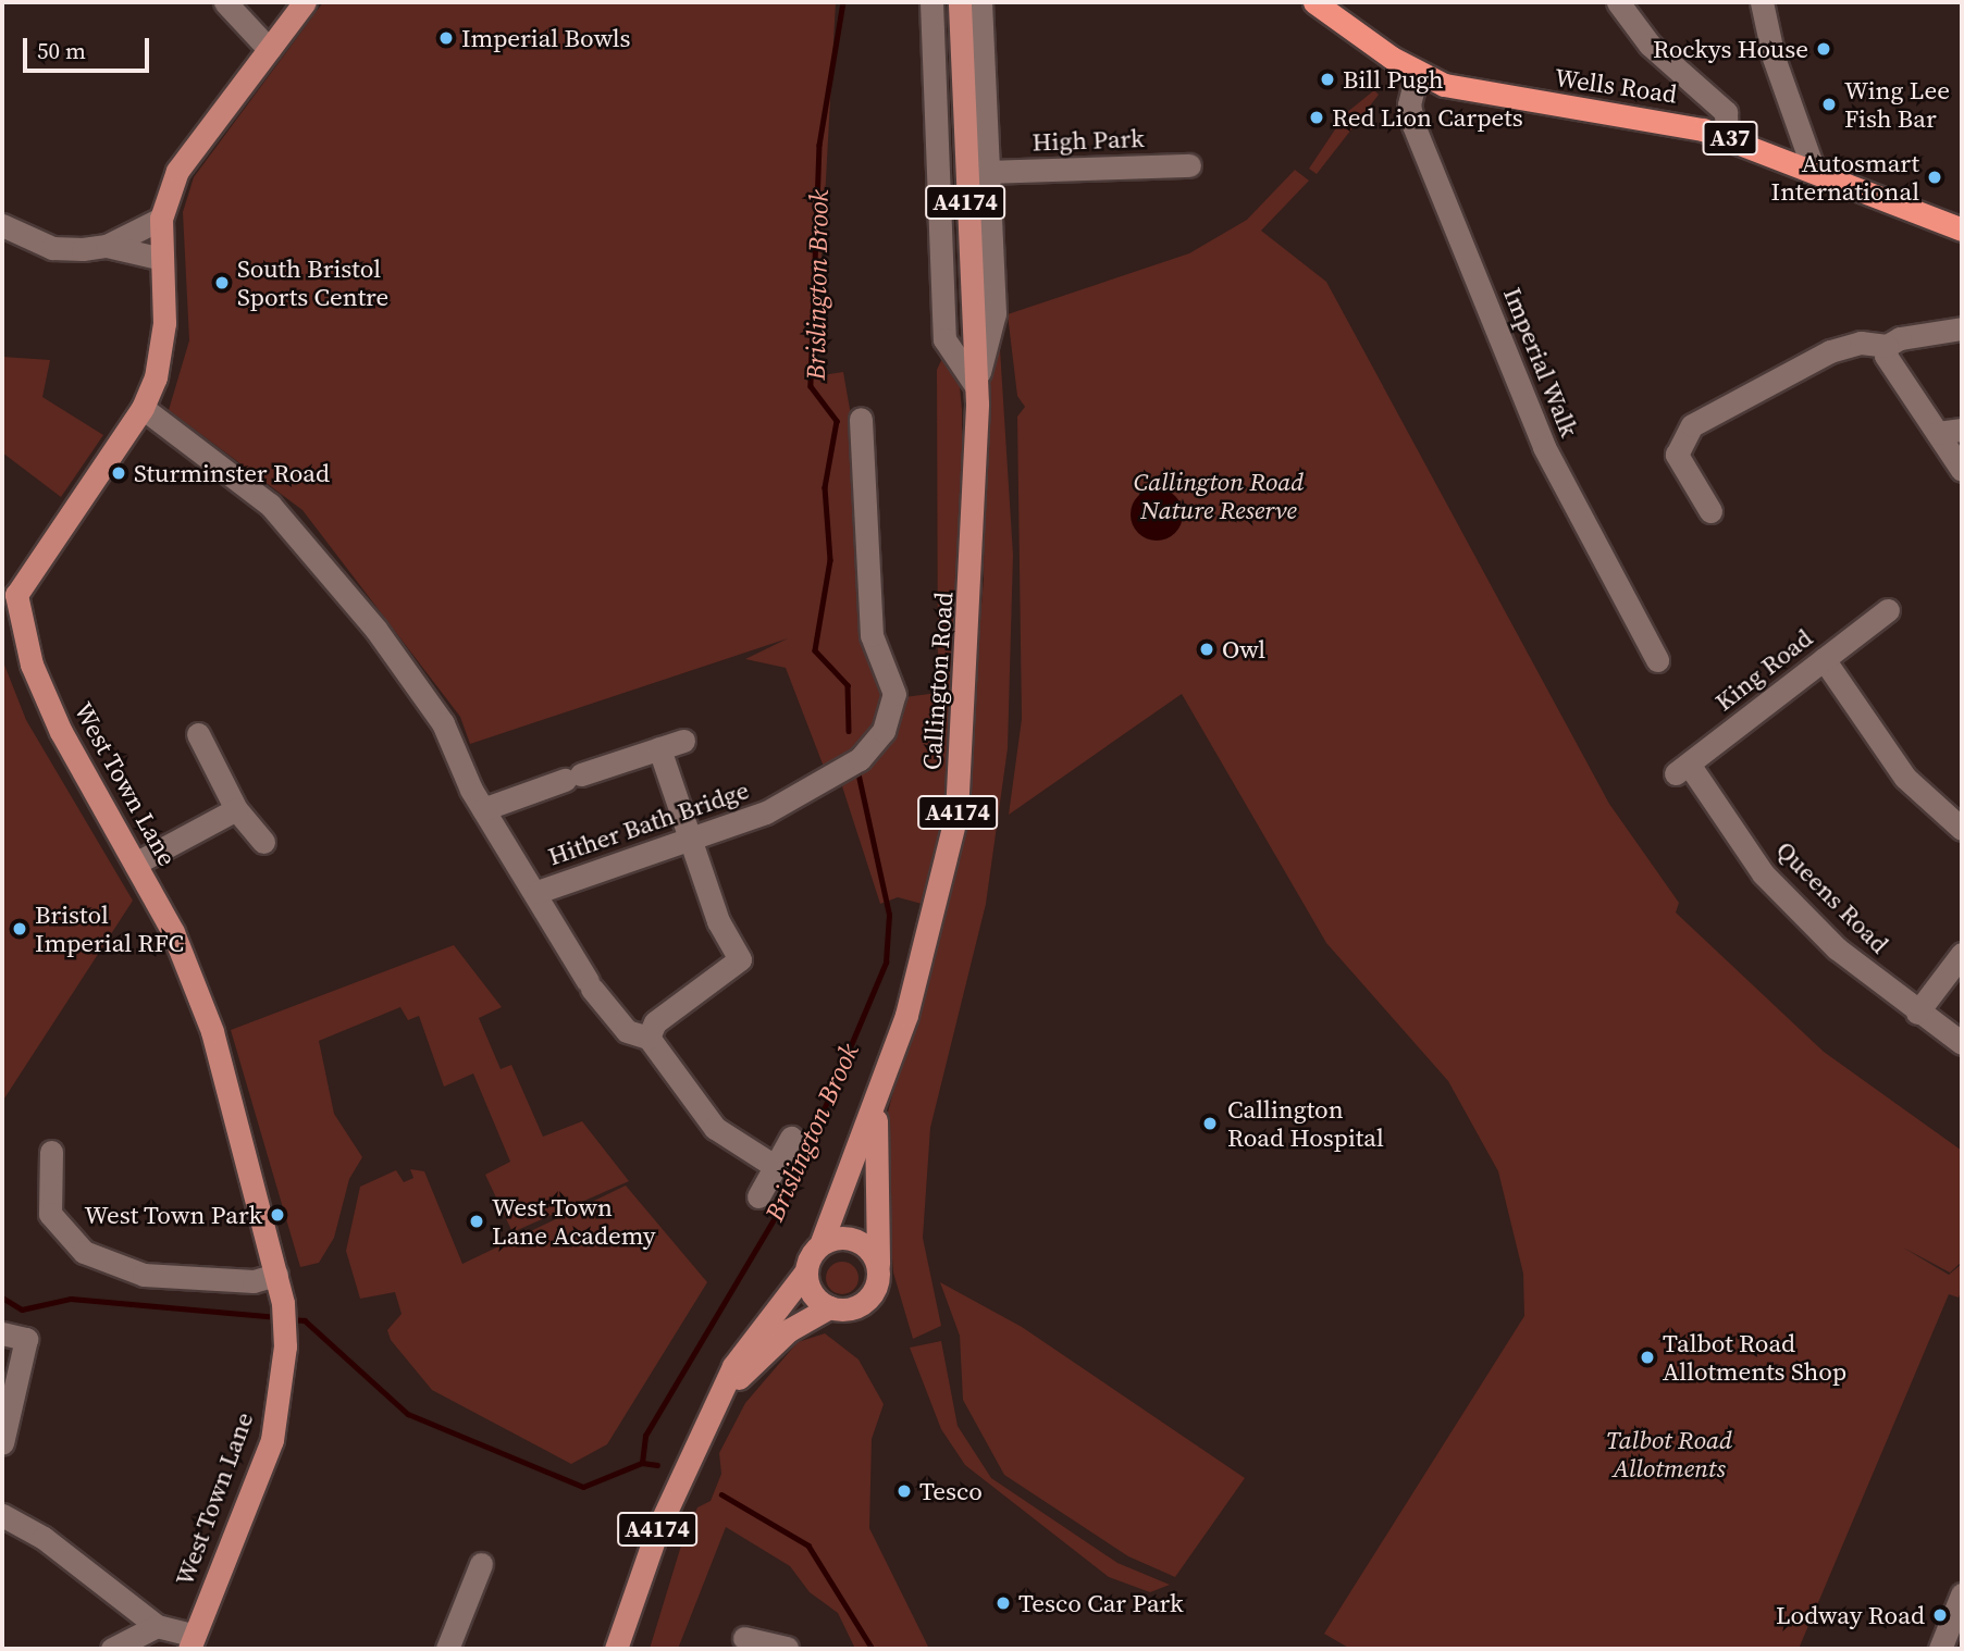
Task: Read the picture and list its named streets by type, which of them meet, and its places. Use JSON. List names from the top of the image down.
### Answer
{
  "streets": {
    "highway": ["Wells Road", "A37"],
    "main road": ["A4174", "Callington Road", "West Town Lane"],
    "street": [
      "High Park",
      "Imperial Walk",
      "King Road",
      "Hither Bath Bridge",
      "Queens Road"
    ]
  },
  "crossings": [
    ["Wells Road", "Imperial Walk"],
    ["A4174", "Callington Road"],
    ["King Road", "Queens Road"],
    ["West Town Lane", "Hither Bath Bridge"]
  ],
  "water": ["Brislington Brook"],
  "parks": ["Callington Road Nature Reserve", "Talbot Road Allotments"],
  "places": [
    "Imperial Bowls",
    "Rockys House",
    "Bill Pugh",
    "Wing Lee Fish Bar",
    "Red Lion Carpets",
    "Autosmart International",
    "South Bristol Sports Centre",
    "Sturminster Road",
    "Owl",
    "Bristol Imperial RFC",
    "Callington Road Hospital",
    "West Town Park",
    "West Town Lane Academy",
    "Talbot Road Allotments Shop",
    "Tesco",
    "Tesco Car Park",
    "Lodway Road"
  ],
  "scale_bar": "50 m"
}
